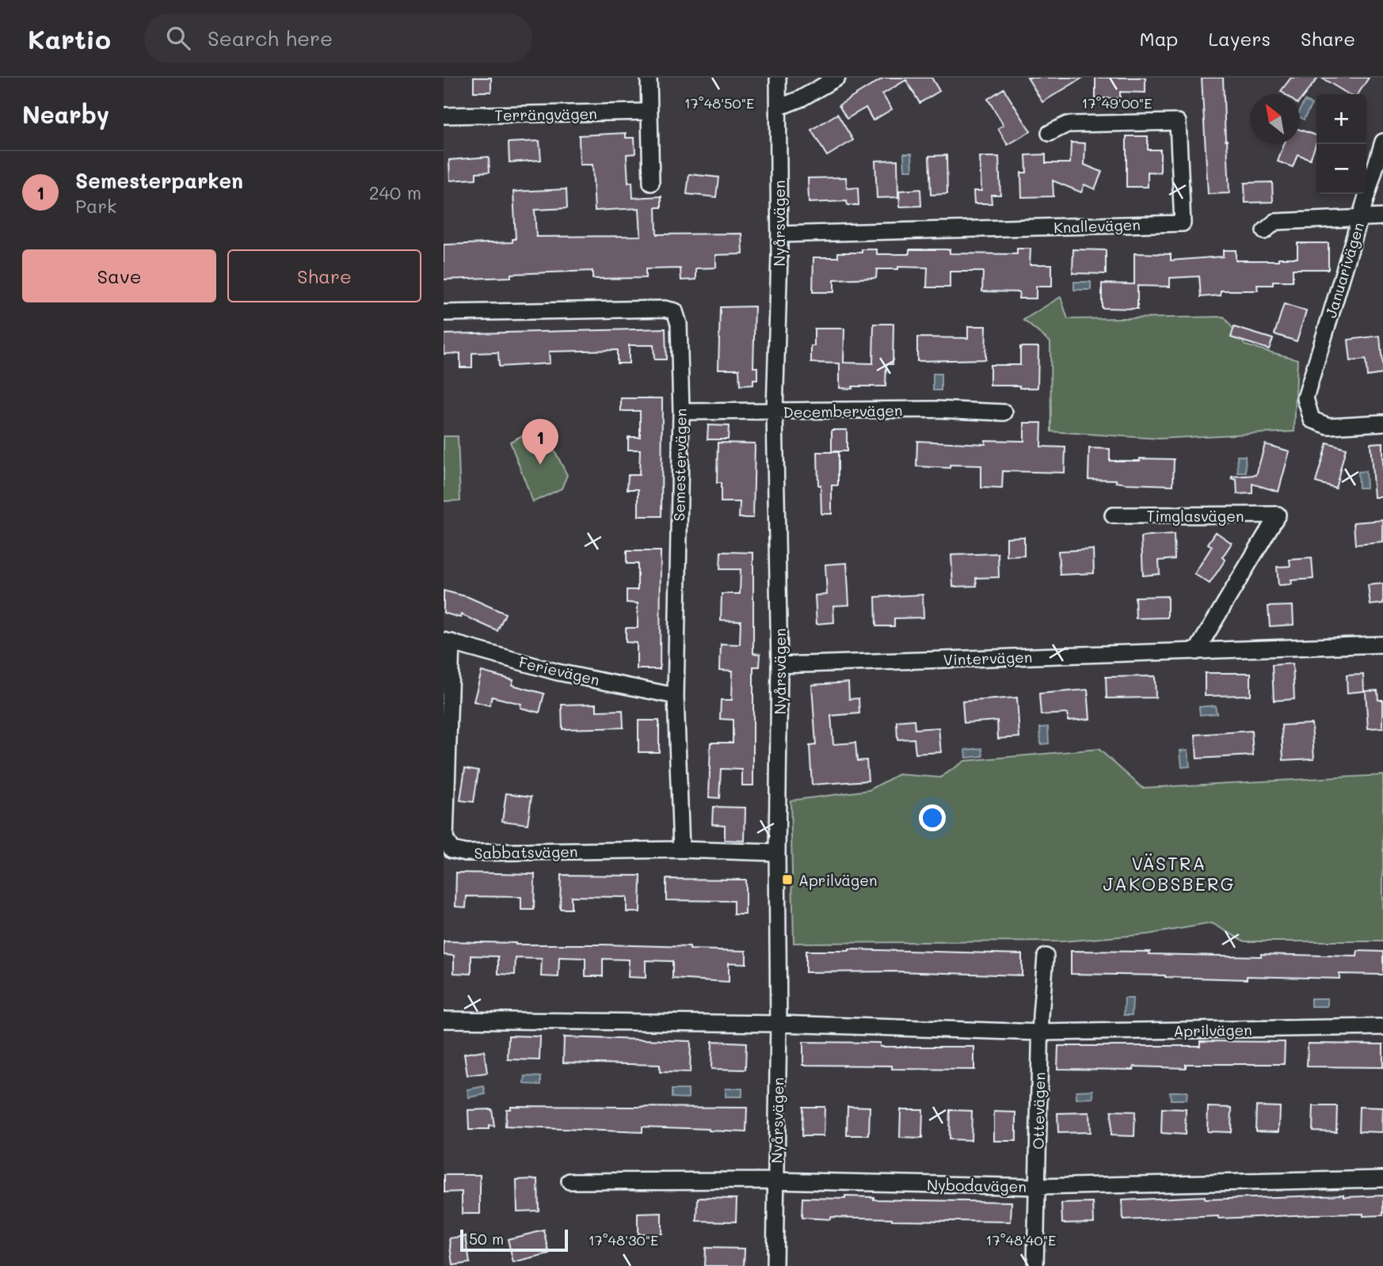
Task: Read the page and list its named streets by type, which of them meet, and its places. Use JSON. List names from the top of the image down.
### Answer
{
  "streets": {
    "street": [
      "Terrängvägen",
      "Nyårsvägen",
      "Knallevägen",
      "Januarivägen",
      "Decembervägen",
      "Semestervägen",
      "Timglasvägen",
      "Vintervägen",
      "Ferievägen",
      "Sabbatsvägen",
      "Aprilvägen",
      "Ottevägen",
      "Nybodavägen"
    ]
  },
  "crossings": [
    ["Nyårsvägen", "Knallevägen"],
    ["Nyårsvägen", "Decembervägen"],
    ["Nyårsvägen", "Vintervägen"],
    ["Nyårsvägen", "Sabbatsvägen"],
    ["Nyårsvägen", "Aprilvägen"],
    ["Nyårsvägen", "Nybodavägen"],
    ["Decembervägen", "Semestervägen"],
    ["Semestervägen", "Ferievägen"],
    ["Semestervägen", "Sabbatsvägen"],
    ["Timglasvägen", "Vintervägen"],
    ["Ferievägen", "Sabbatsvägen"],
    ["Aprilvägen", "Ottevägen"],
    ["Ottevägen", "Nybodavägen"]
  ],
  "districts": ["VÄSTRA JAKOBSBERG"],
  "places": {
    "transit": ["Aprilvägen"]
  },
  "scale_bar": "50 m",
  "north": "top left",
  "page": {
    "header": "Kartio",
    "search": "Search here",
    "nav": ["Map", "Layers", "Share"],
    "heading": "Nearby",
    "map_buttons": ["+", "−"],
    "list": [
      {
        "mark": "1",
        "name": "Semesterparken",
        "note": "Park",
        "value": "240 m"
      }
    ],
    "buttons": ["Save", "Share"],
    "pins": "1",
    "scale": "50 m"
  },
  "coordinates": [
    "17°48'50\"E",
    "17°49'00\"E",
    "17°48'30\"E",
    "17°48'40\"E"
  ]
}
